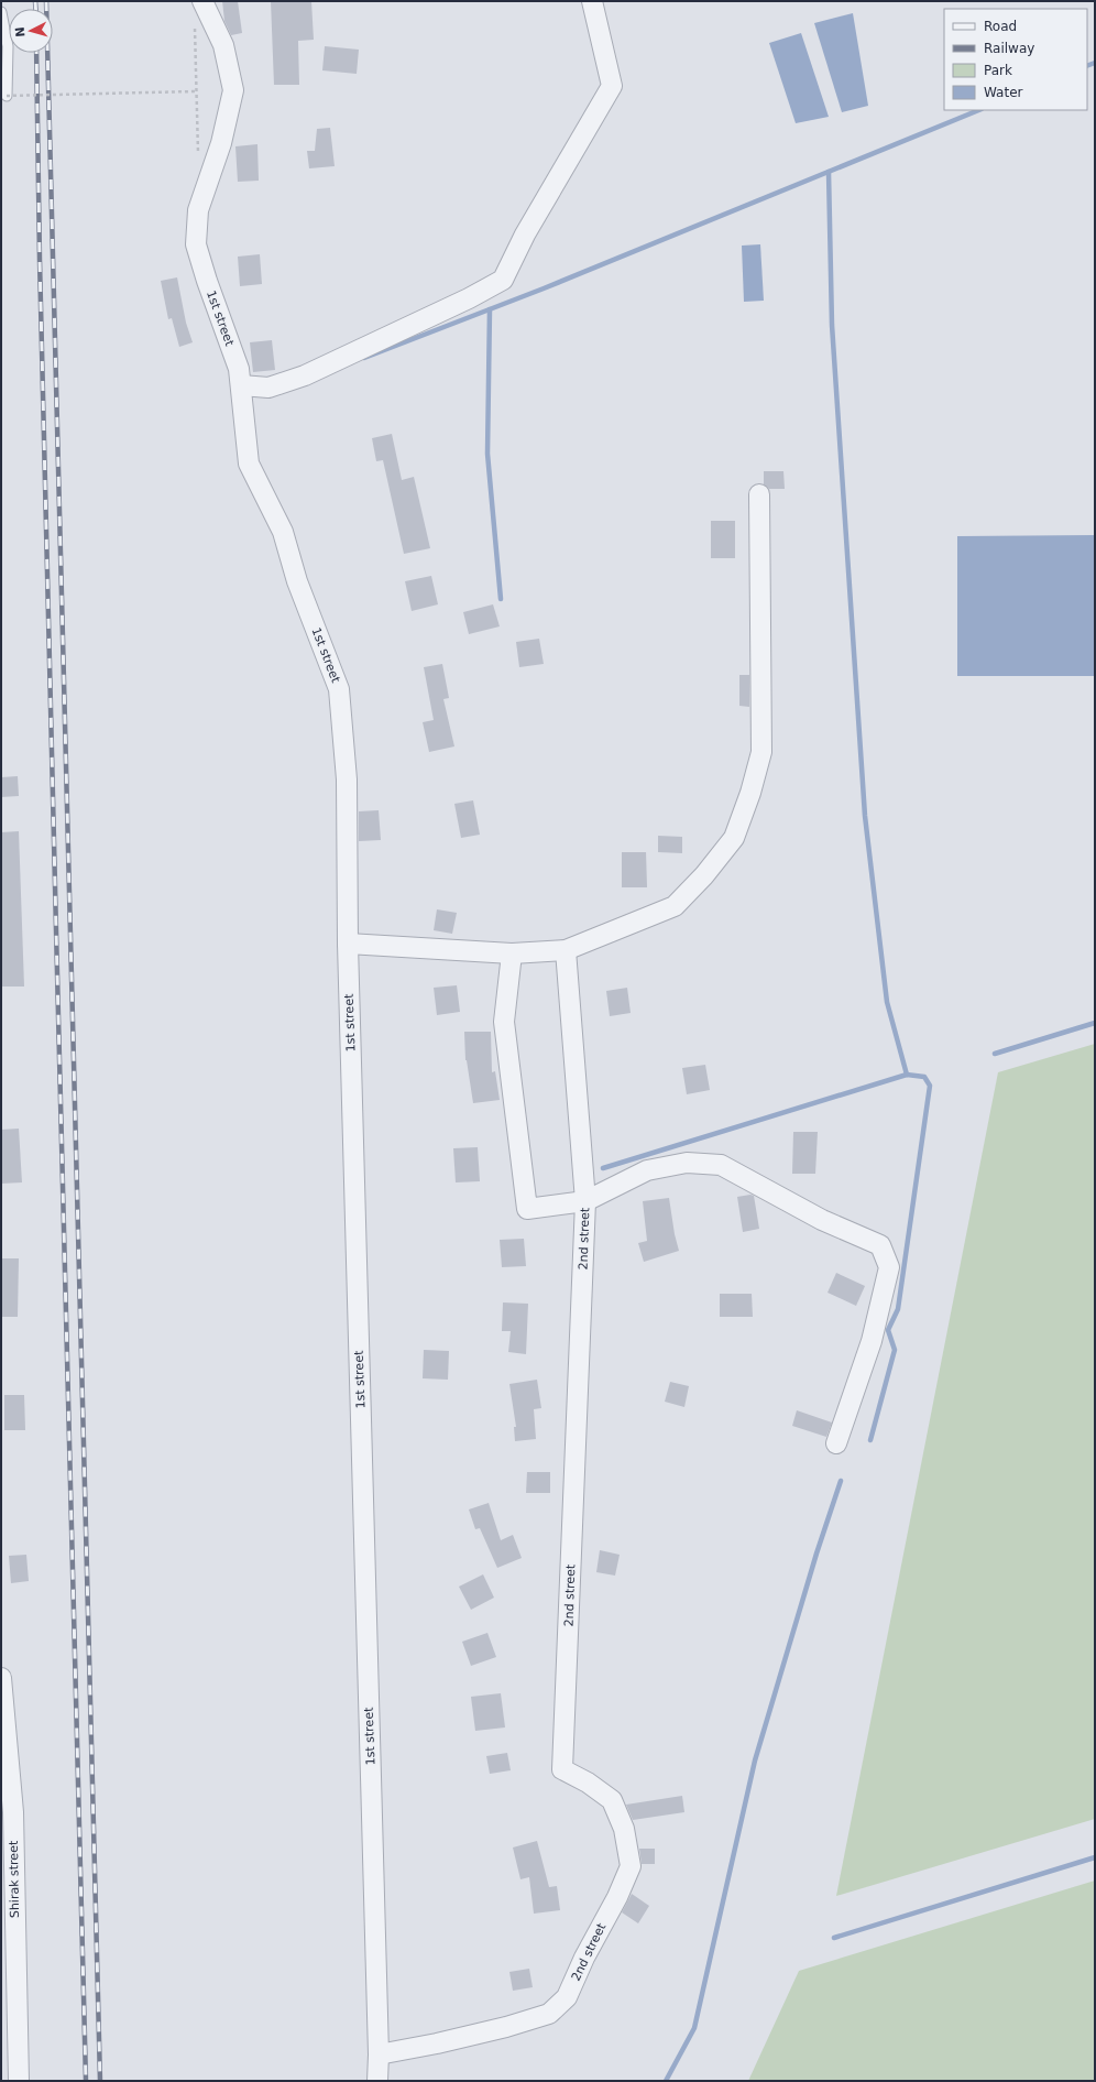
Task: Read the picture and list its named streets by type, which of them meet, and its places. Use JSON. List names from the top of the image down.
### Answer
{
  "streets": {
    "street": ["1st street", "2nd street", "Shirak street"]
  },
  "crossings": [
    ["1st street", "2nd street"]
  ],
  "legend": [
    "Road",
    "Railway",
    "Park",
    "Water"
  ],
  "north": "left"
}
